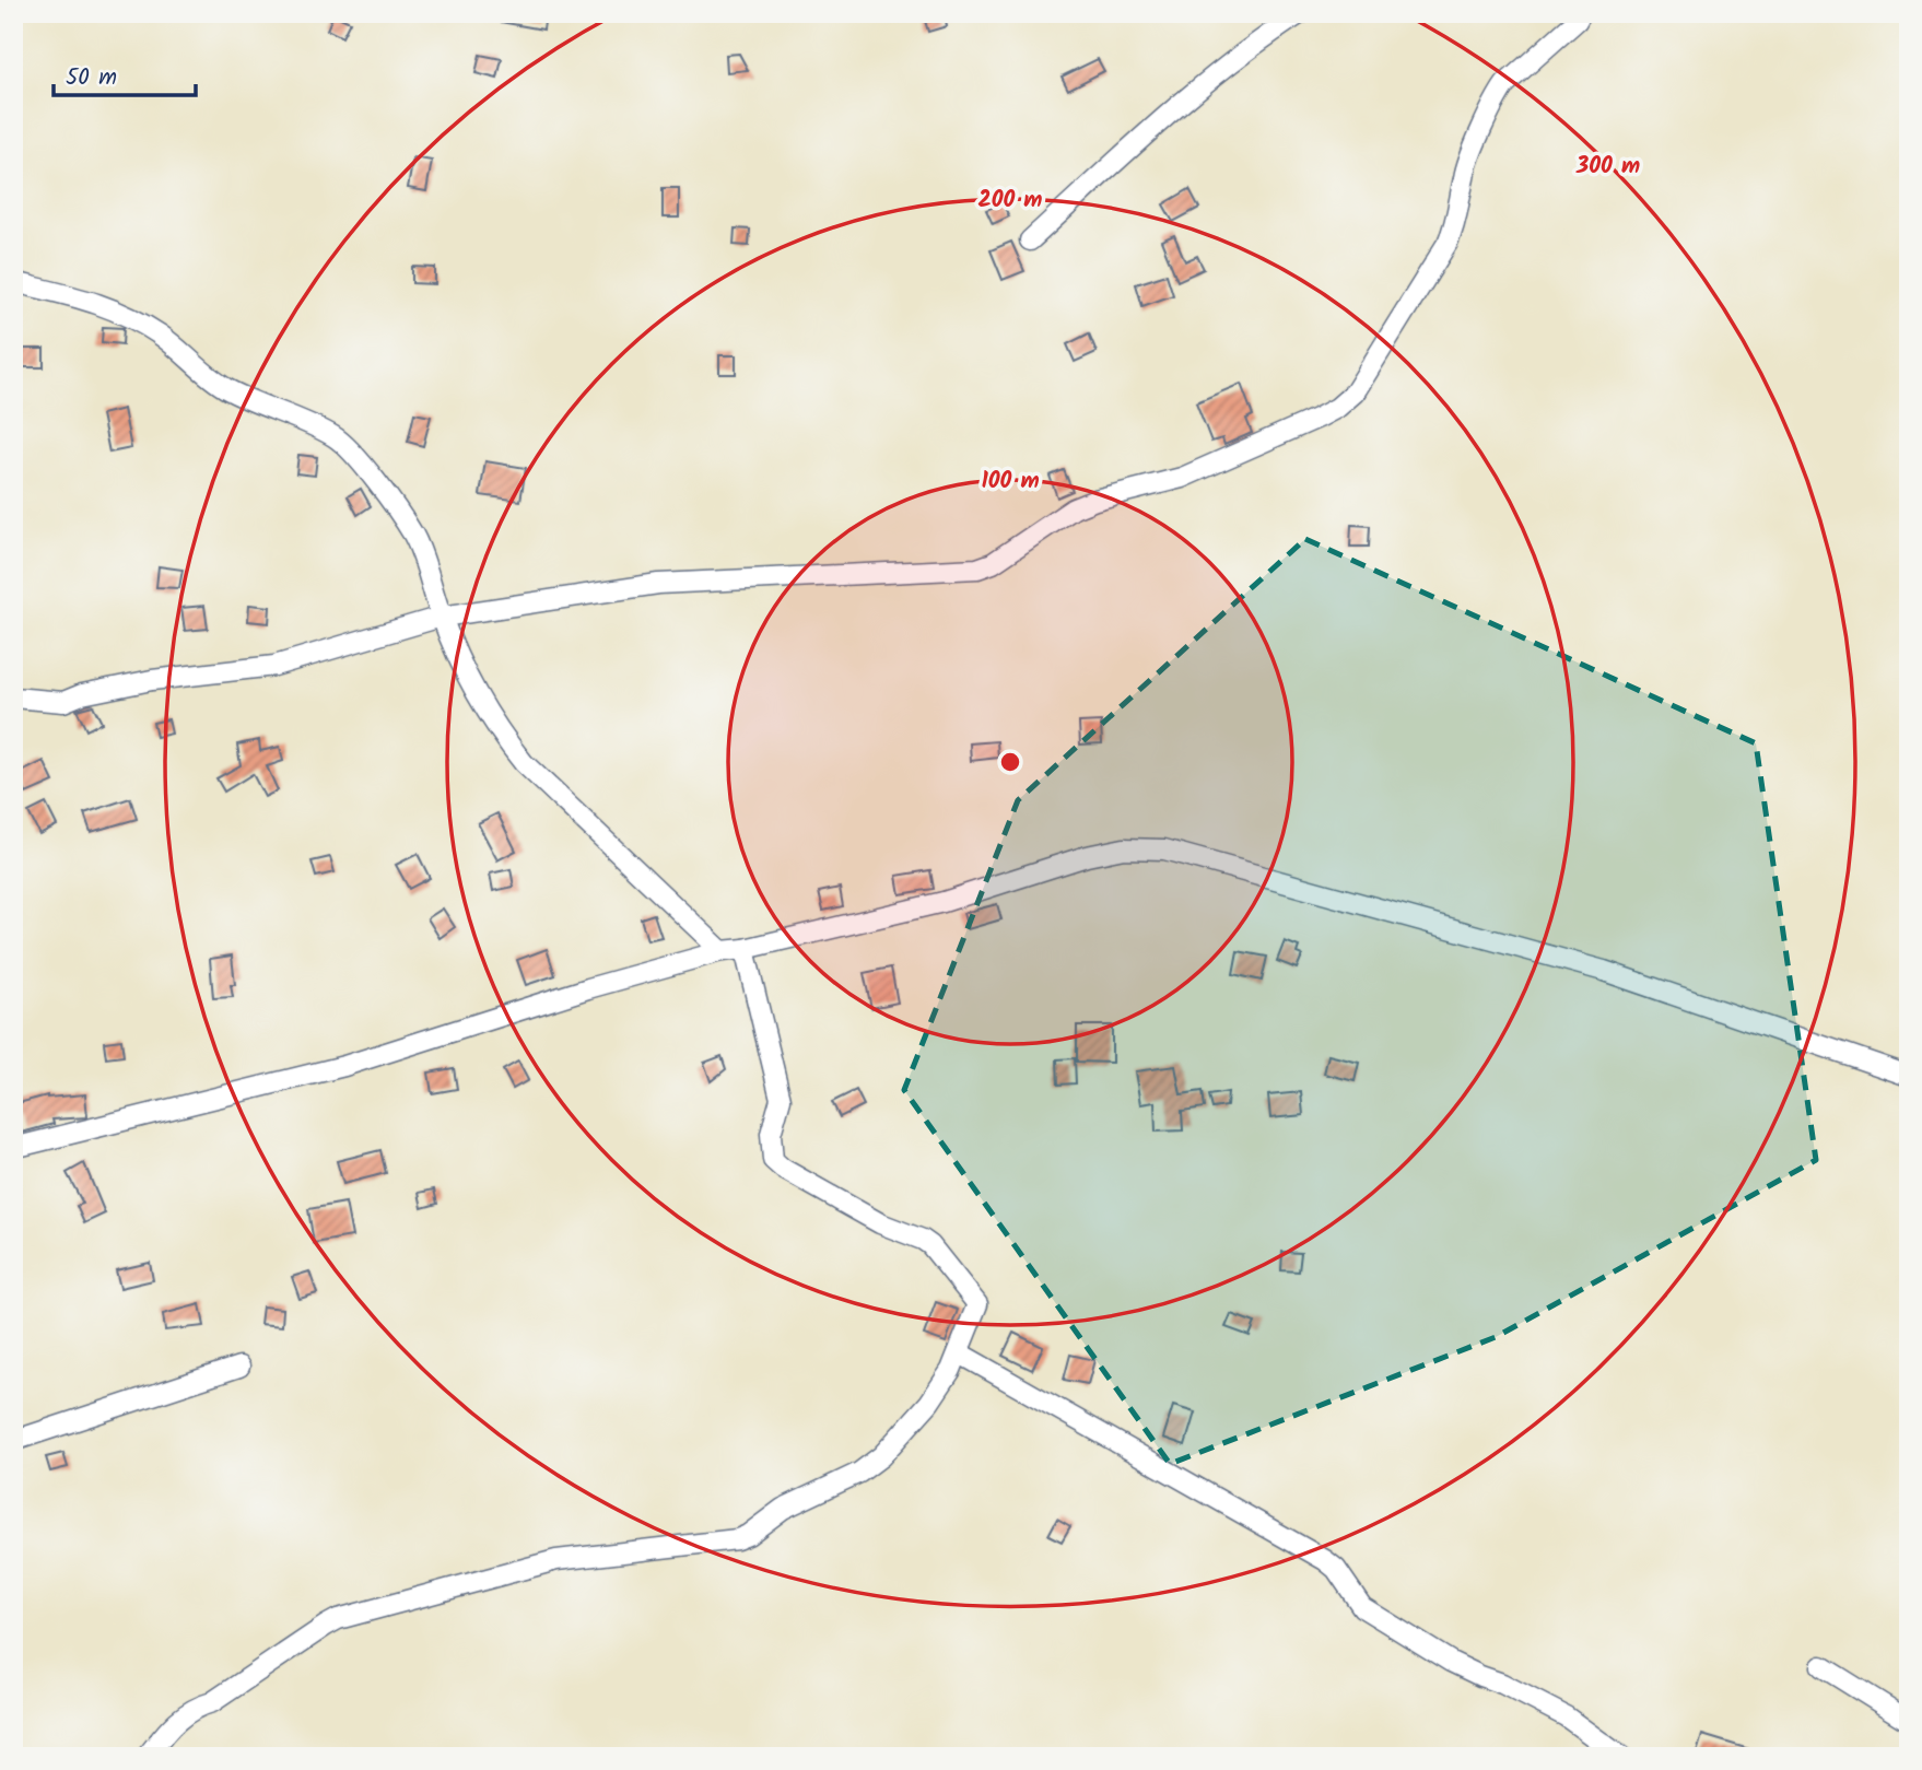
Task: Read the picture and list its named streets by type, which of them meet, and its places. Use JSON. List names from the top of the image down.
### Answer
{
  "scale_bar": "50 m",
  "rings": ["300 m", "200 m", "100 m"]
}
